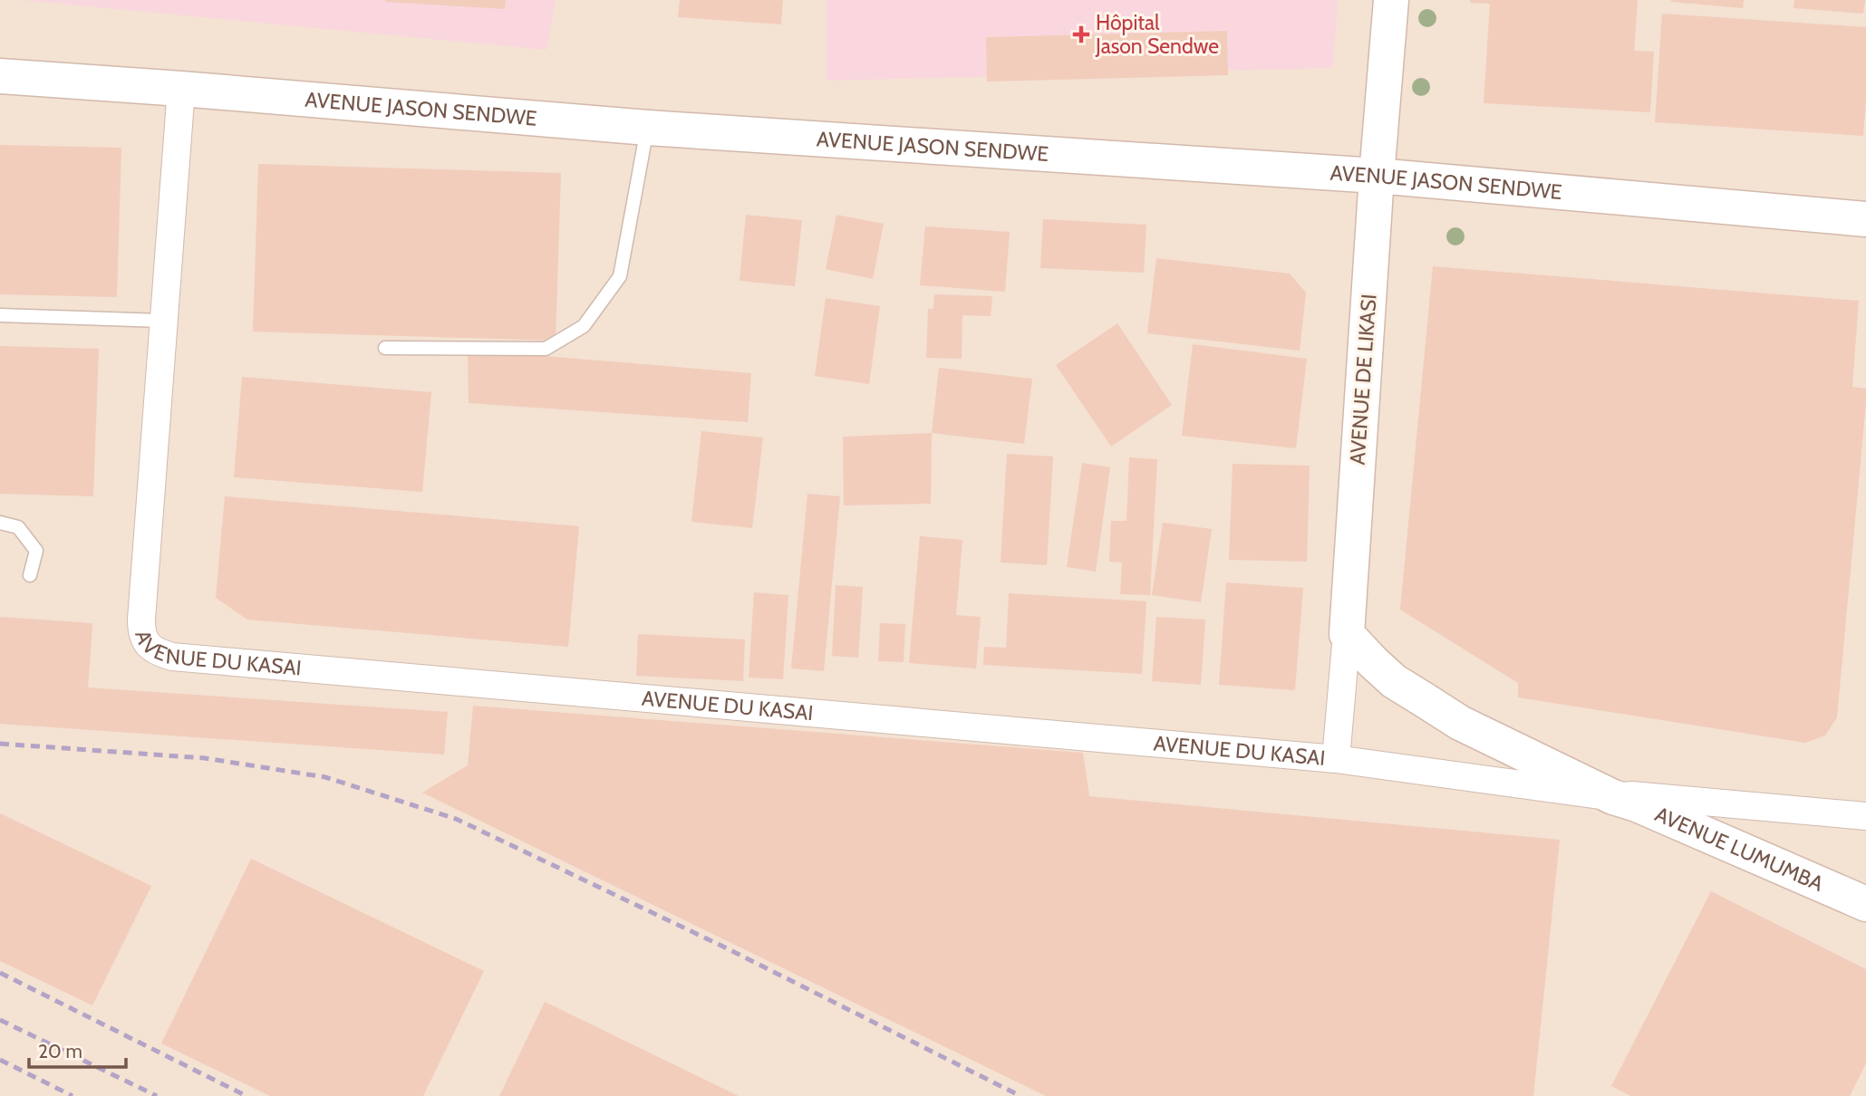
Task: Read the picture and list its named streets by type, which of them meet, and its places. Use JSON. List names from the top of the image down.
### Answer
{
  "streets": {
    "main road": ["AVENUE JASON SENDWE", "AVENUE DE LIKASI", "AVENUE LUMUMBA"],
    "street": ["AVENUE DU KASAI"]
  },
  "crossings": [
    ["AVENUE JASON SENDWE", "AVENUE DE LIKASI"],
    ["AVENUE JASON SENDWE", "AVENUE DU KASAI"],
    ["AVENUE DE LIKASI", "AVENUE DU KASAI"],
    ["AVENUE DE LIKASI", "AVENUE LUMUMBA"],
    ["AVENUE DU KASAI", "AVENUE LUMUMBA"]
  ],
  "places": {
    "health": ["Hôpital Jason Sendwe"]
  },
  "scale_bar": "20 m"
}
